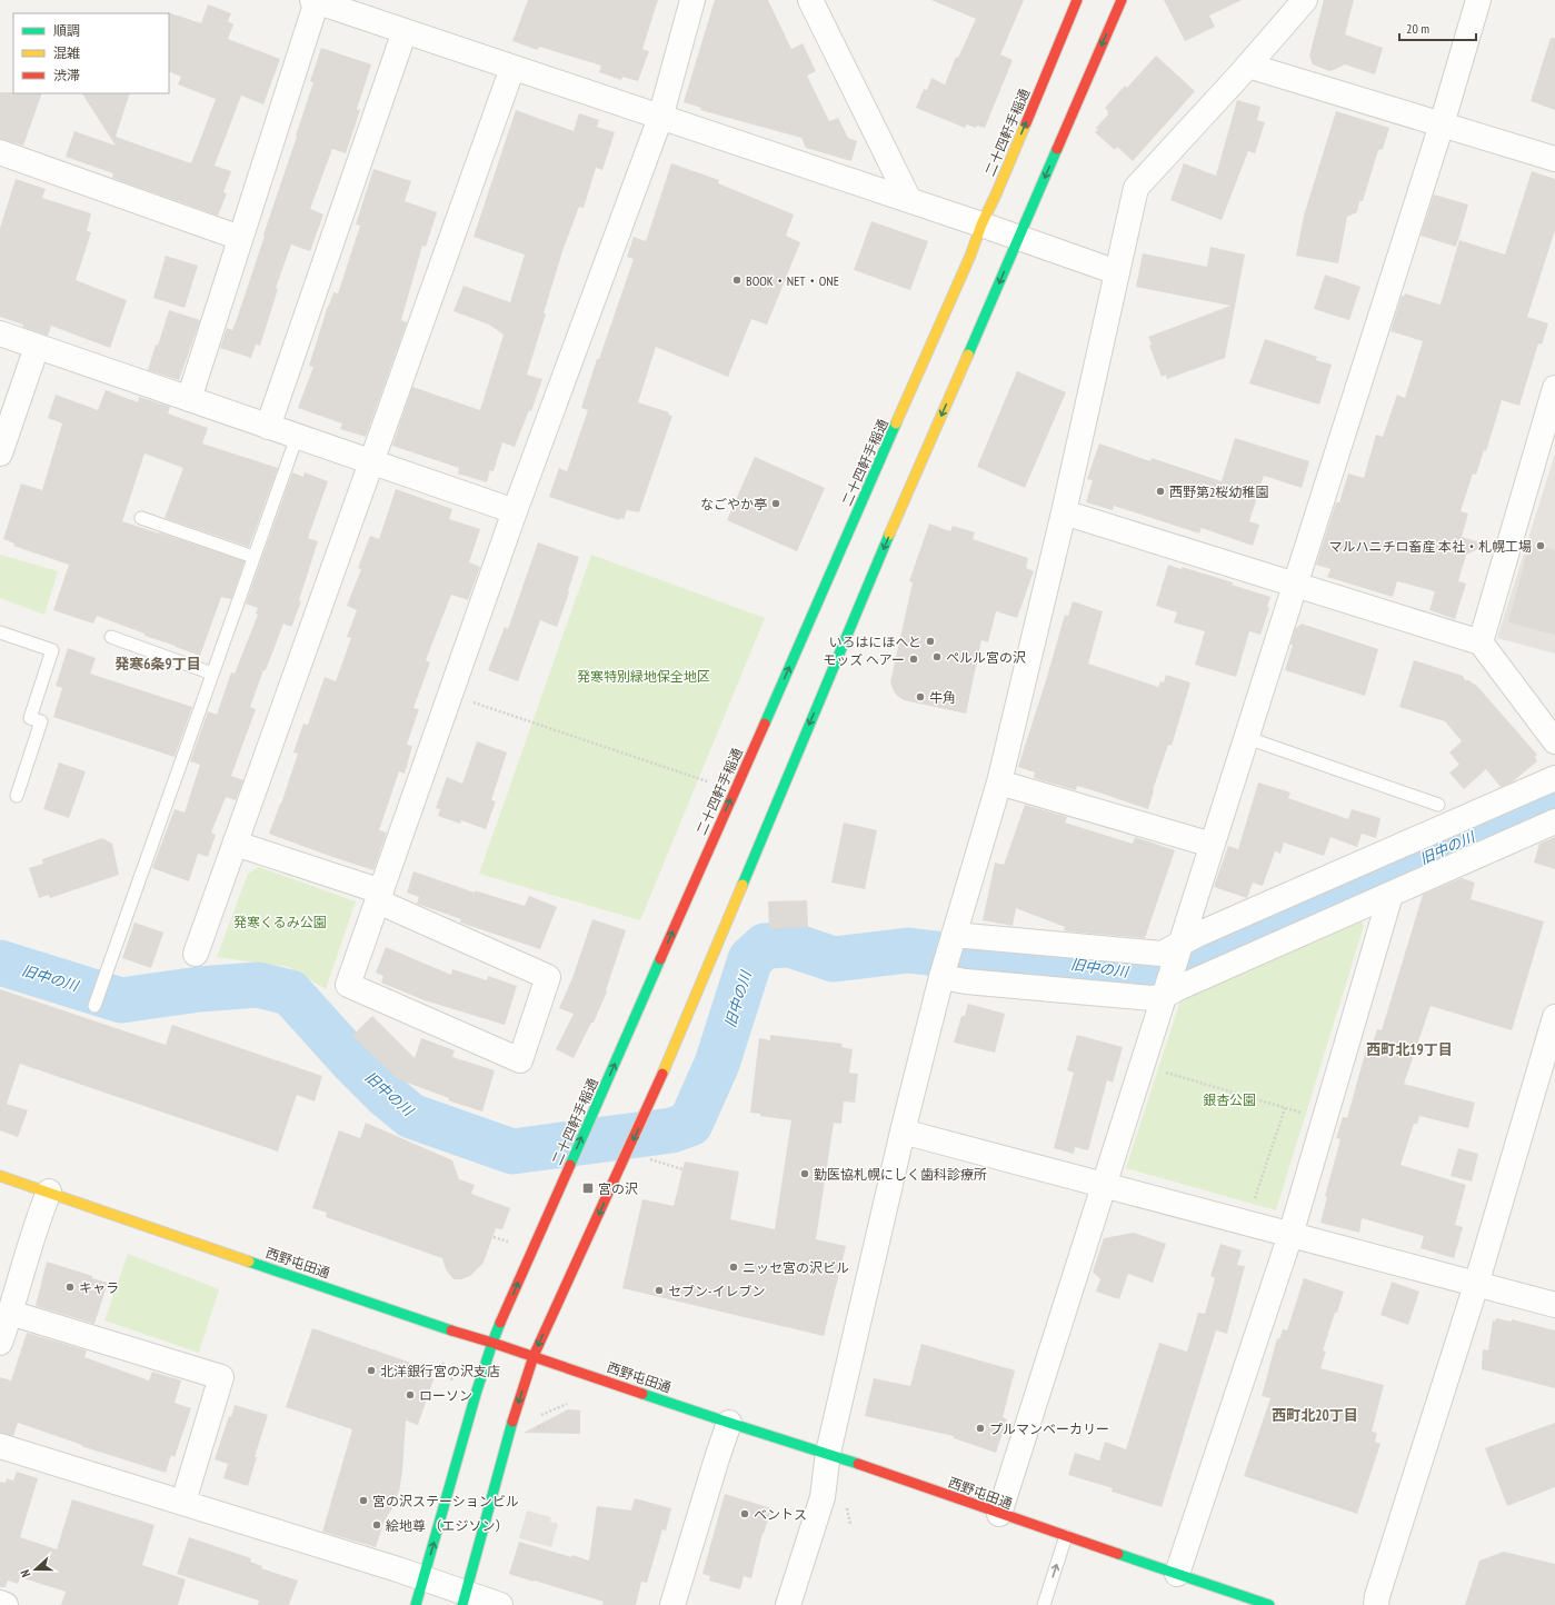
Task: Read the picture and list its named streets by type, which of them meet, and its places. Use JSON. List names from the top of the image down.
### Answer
{
  "streets": {
    "street": ["二十四軒手稲通", "西野屯田通"]
  },
  "crossings": [
    ["二十四軒手稲通", "西野屯田通"]
  ],
  "districts": ["発寒6条9丁目", "西町北19丁目", "西町北20丁目"],
  "water": ["旧中の川"],
  "parks": ["発寒特別緑地保全地区", "発寒くるみ公園", "銀杏公園"],
  "places": {
    "other": [
      "BOOK・NET・ONE",
      "西野第2桜幼稚園",
      "なごやか亭",
      "マルハニチロ畜産 本社・札幌工場",
      "いろはにほへと",
      "ペルル宮の沢",
      "モッズ ヘアー",
      "牛角",
      "勤医協札幌にしく歯科診療所",
      "ニッセ宮の沢ビル",
      "キャラ",
      "セブン-イレブン",
      "北洋銀行宮の沢支店",
      "ローソン",
      "プルマンベーカリー",
      "宮の沢ステーションビル",
      "ベントス",
      "絵地尊 （エジソン）"
    ],
    "transit": ["宮の沢"]
  },
  "legend": ["順調", "混雑", "渋滞"],
  "scale_bar": "20 m",
  "north": "left"
}
